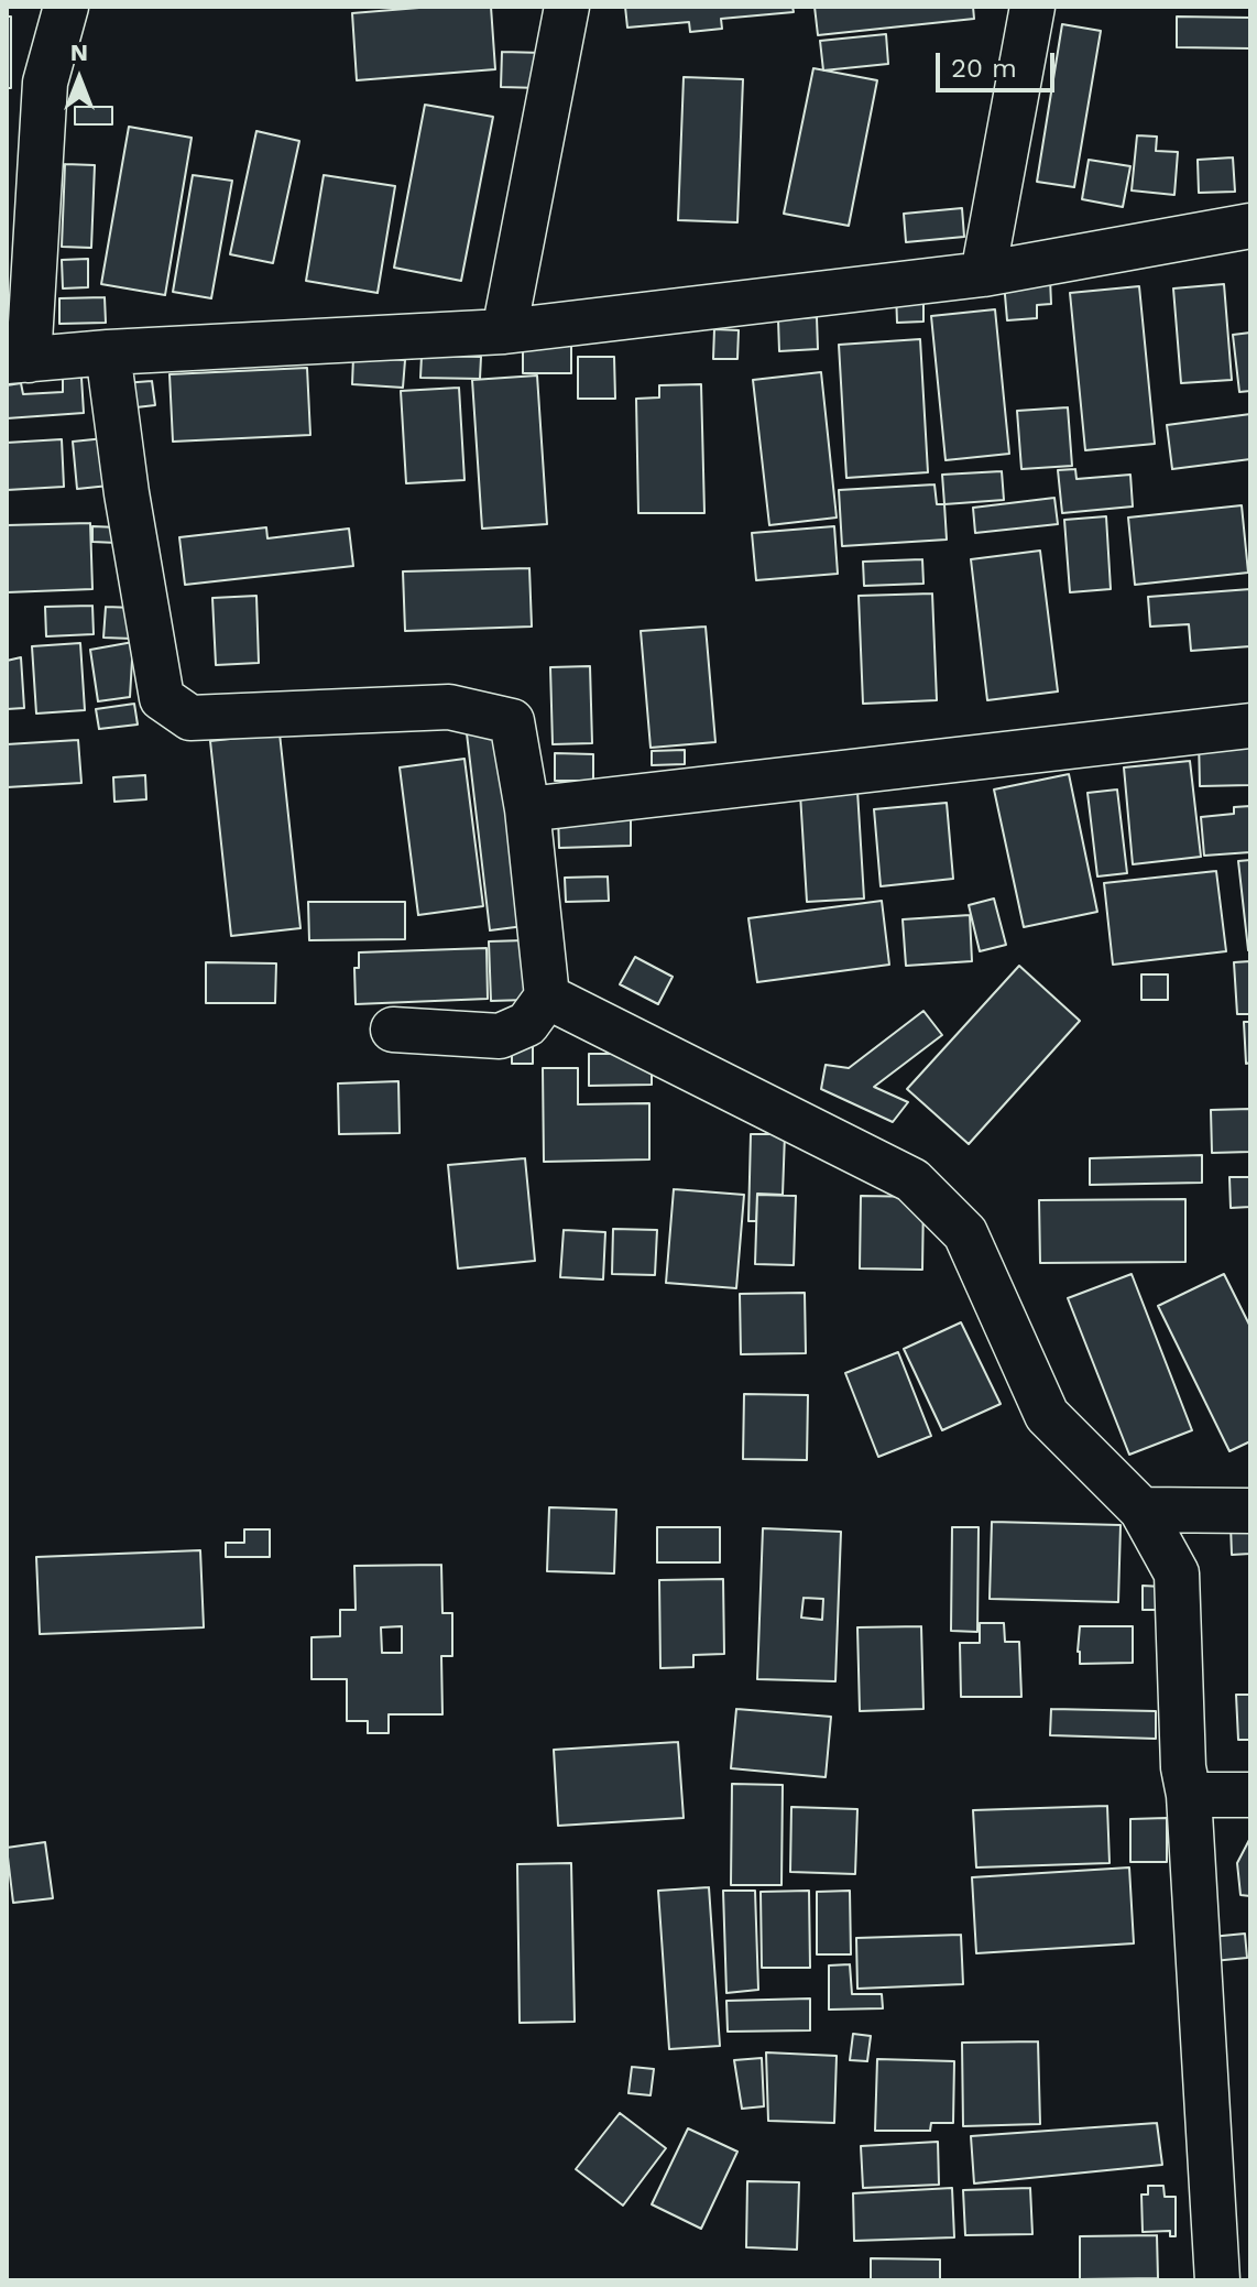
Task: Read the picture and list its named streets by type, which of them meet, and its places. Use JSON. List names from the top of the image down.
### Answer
{
  "scale_bar": "20 m",
  "north": "top"
}
